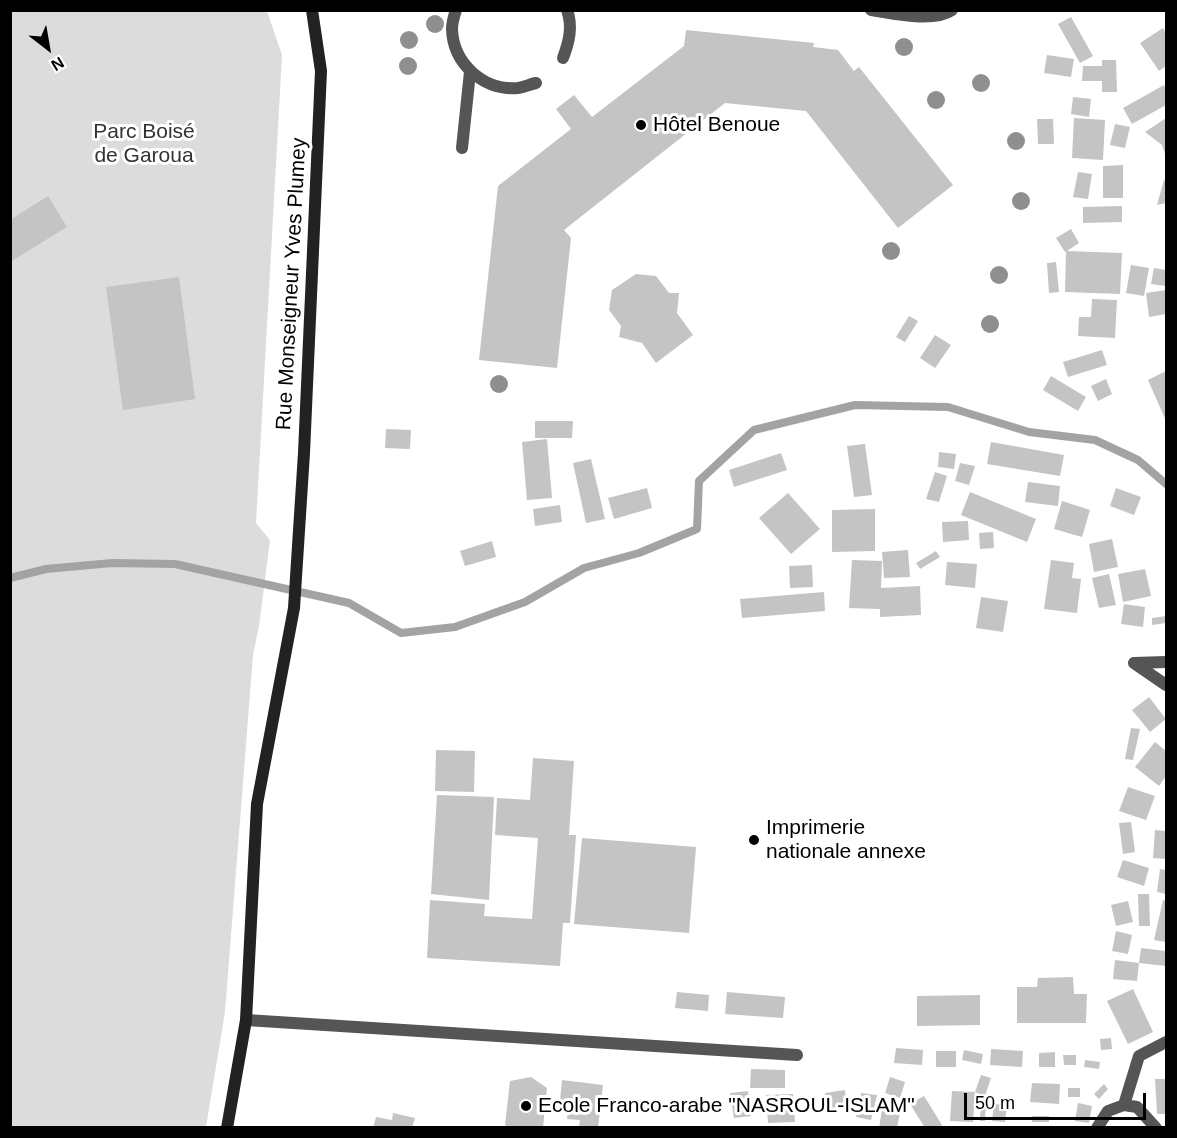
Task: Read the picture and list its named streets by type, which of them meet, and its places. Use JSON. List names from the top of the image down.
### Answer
{
  "streets": {
    "main road": ["Rue Monseigneur Yves Plumey"]
  },
  "parks": ["Parc Boisé de Garoua"],
  "places": ["Hôtel Benoue", "Imprimerie nationale annexe", "Ecole Franco-arabe \"NASROUL-ISLAM\""],
  "scale_bar": "50 m",
  "north": "bottom right"
}
